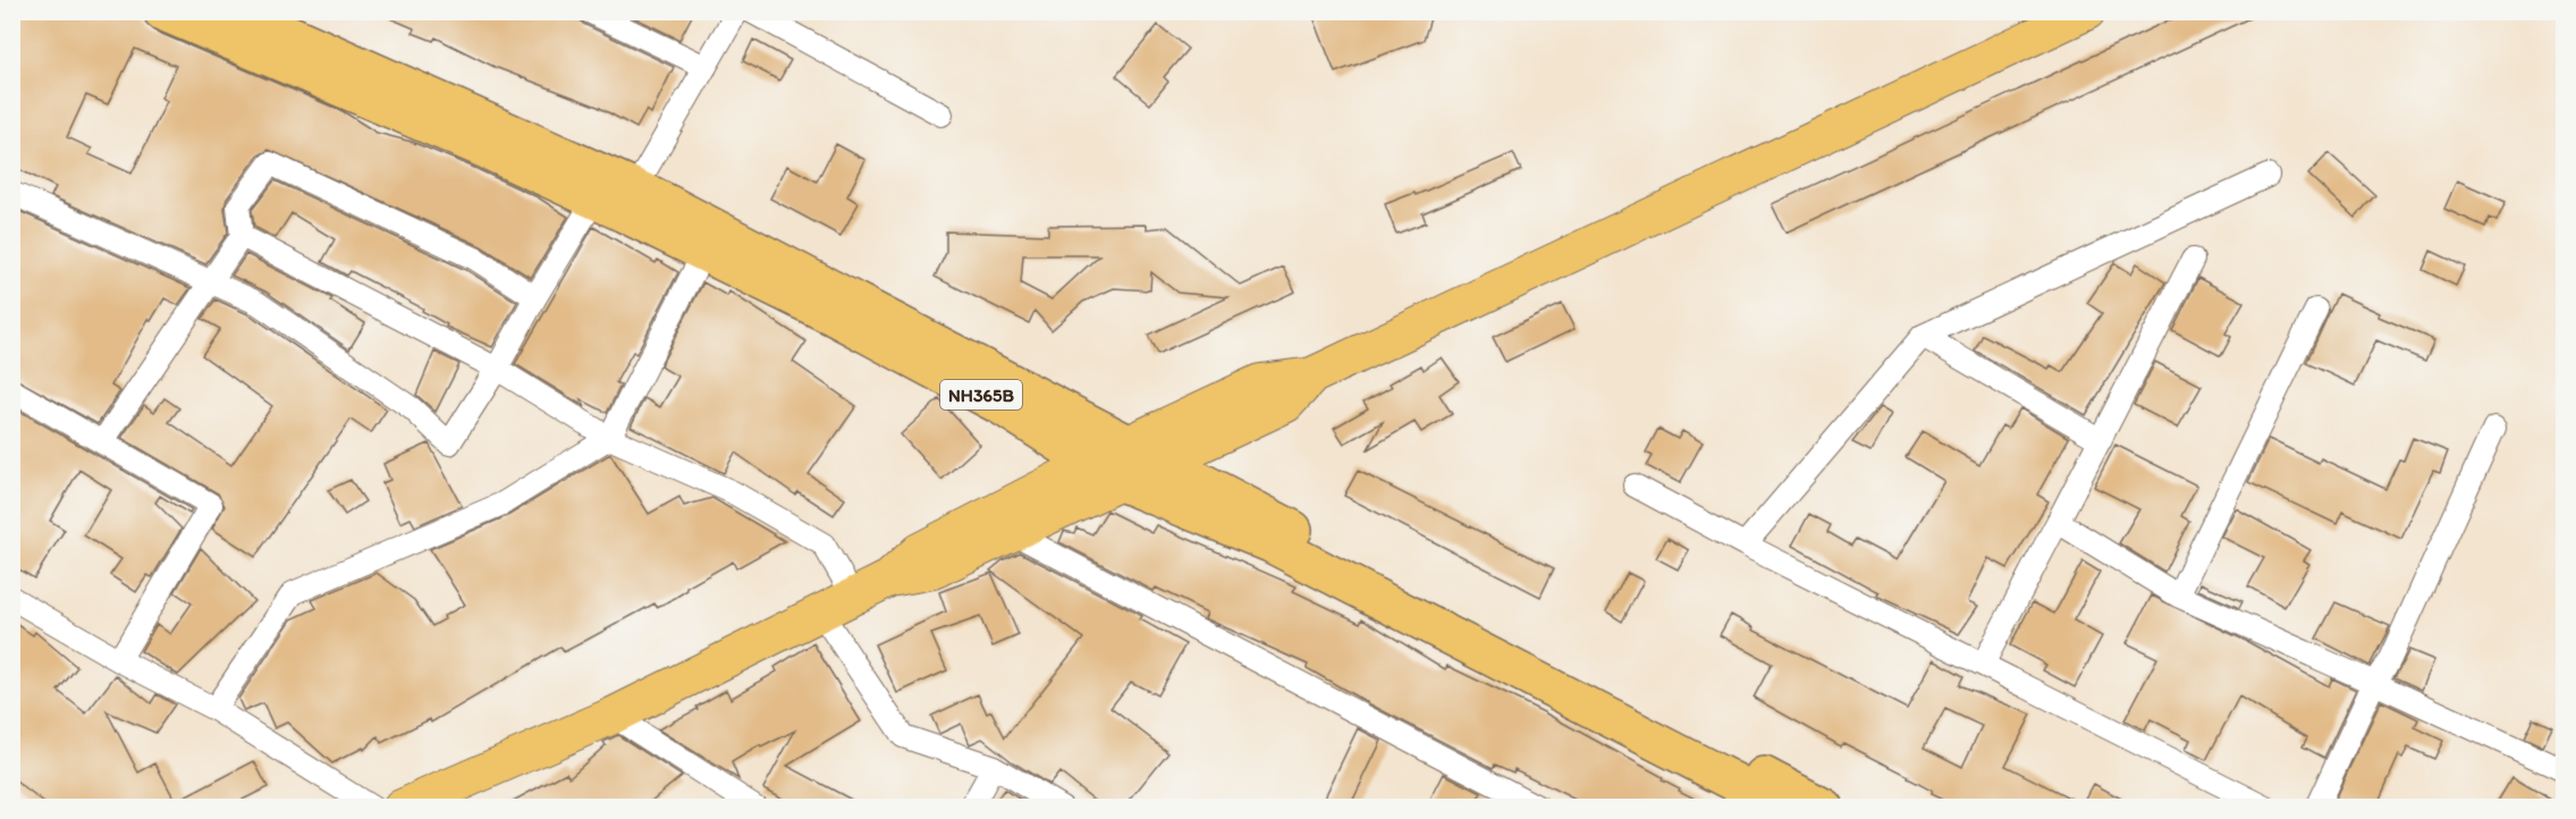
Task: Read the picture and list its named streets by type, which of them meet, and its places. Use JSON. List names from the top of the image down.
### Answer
{
  "streets": {
    "highway": ["NH365B"]
  }
}
